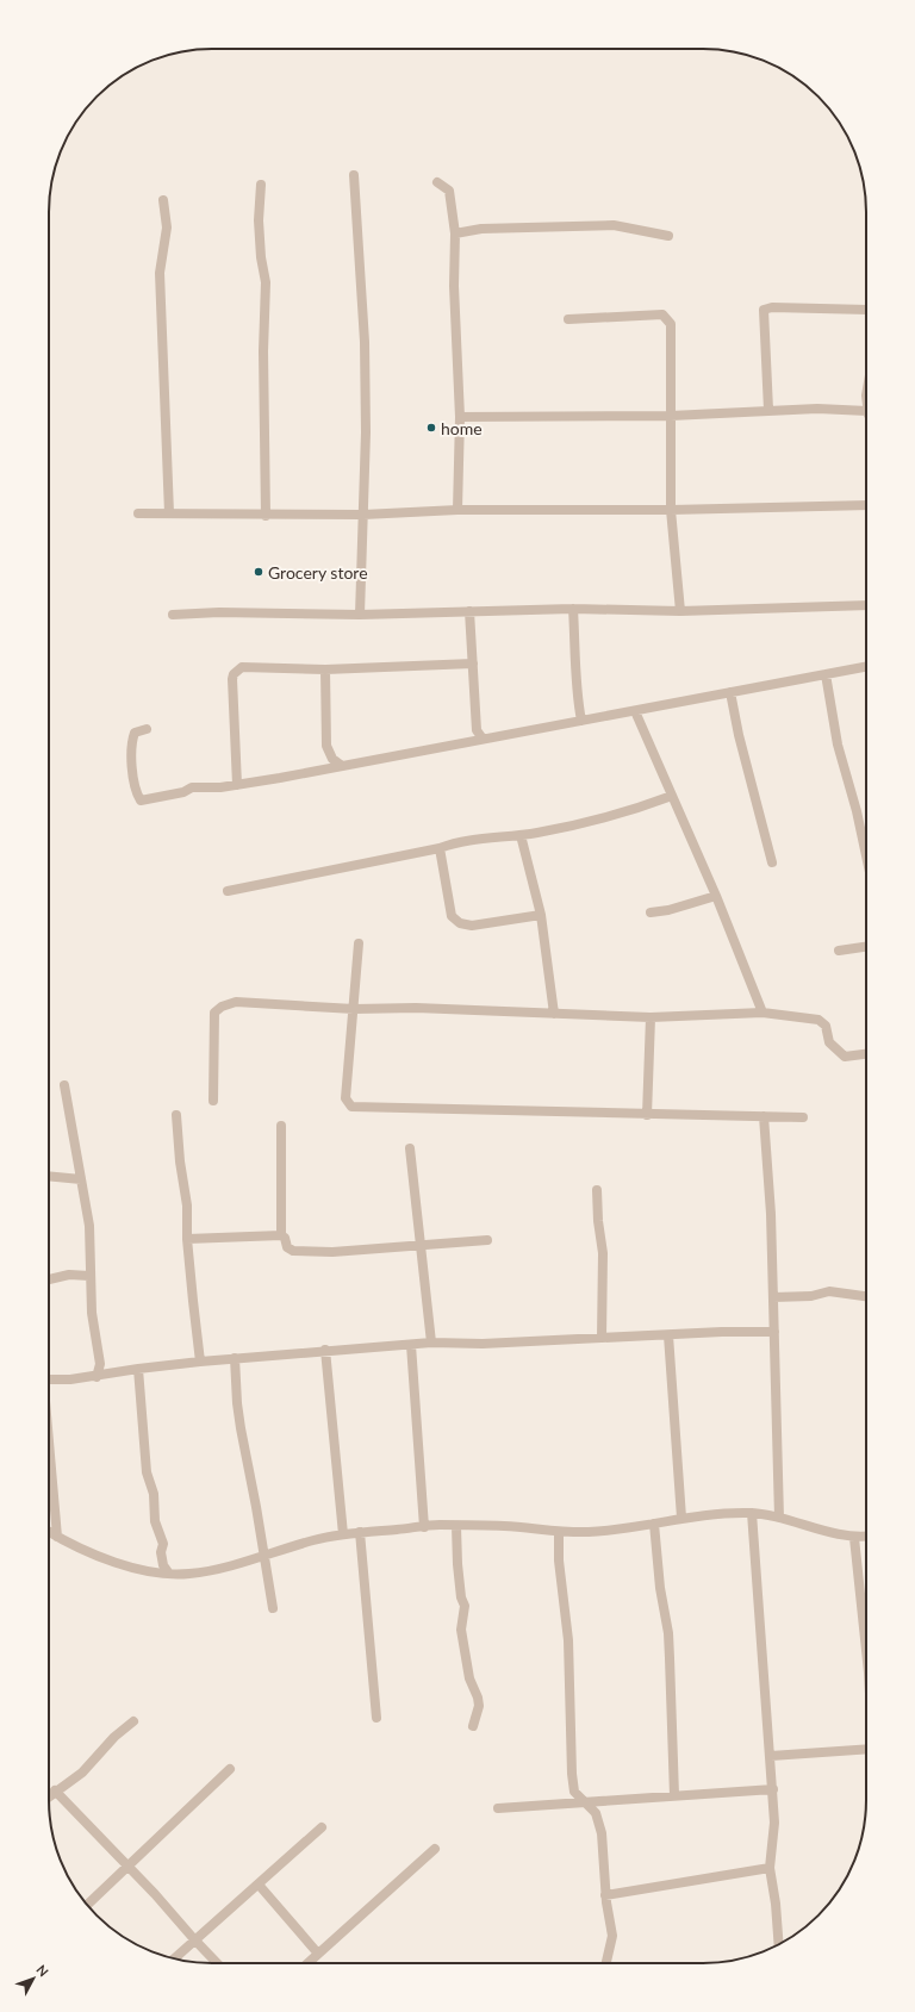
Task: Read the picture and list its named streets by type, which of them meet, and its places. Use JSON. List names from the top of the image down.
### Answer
{
  "places": ["home", "Grocery store"],
  "north": "top right"
}
